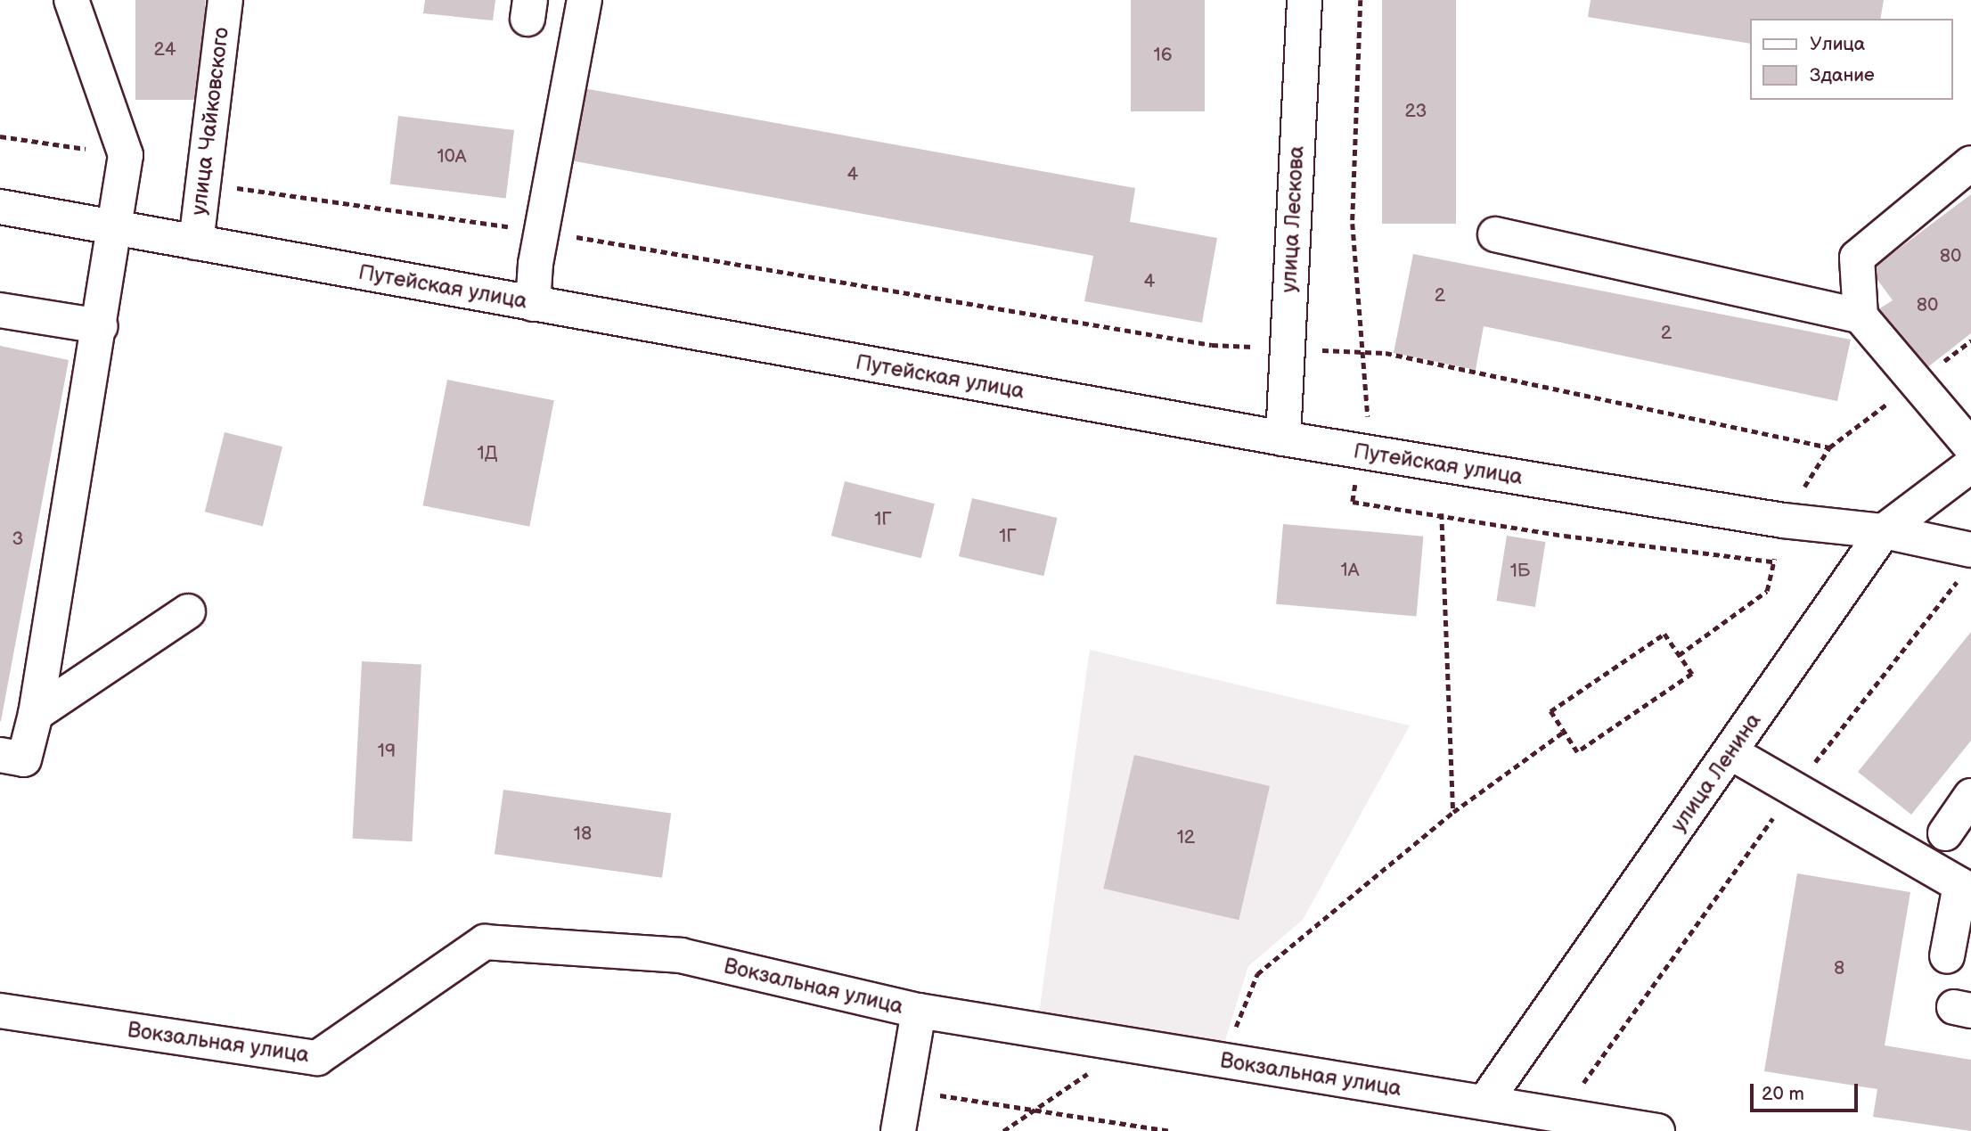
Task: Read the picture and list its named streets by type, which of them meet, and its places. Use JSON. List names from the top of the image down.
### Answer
{
  "streets": {
    "street": [
      "улица Чайковского",
      "улица Лескова",
      "Путейская улица",
      "улица Ленина",
      "Вокзальная улица"
    ]
  },
  "crossings": [
    ["улица Чайковского", "Путейская улица"],
    ["улица Лескова", "Путейская улица"],
    ["Путейская улица", "улица Ленина"],
    ["улица Ленина", "Вокзальная улица"]
  ],
  "house_numbers": [
    "24",
    "16",
    "23",
    "10А",
    "4",
    "80",
    "4",
    "2",
    "80",
    "2",
    "1Д",
    "1Г",
    "1Г",
    "3",
    "1А",
    "1Б",
    "19",
    "18",
    "12",
    "8"
  ],
  "legend": ["Улица", "Здание"],
  "scale_bar": "20 m"
}
